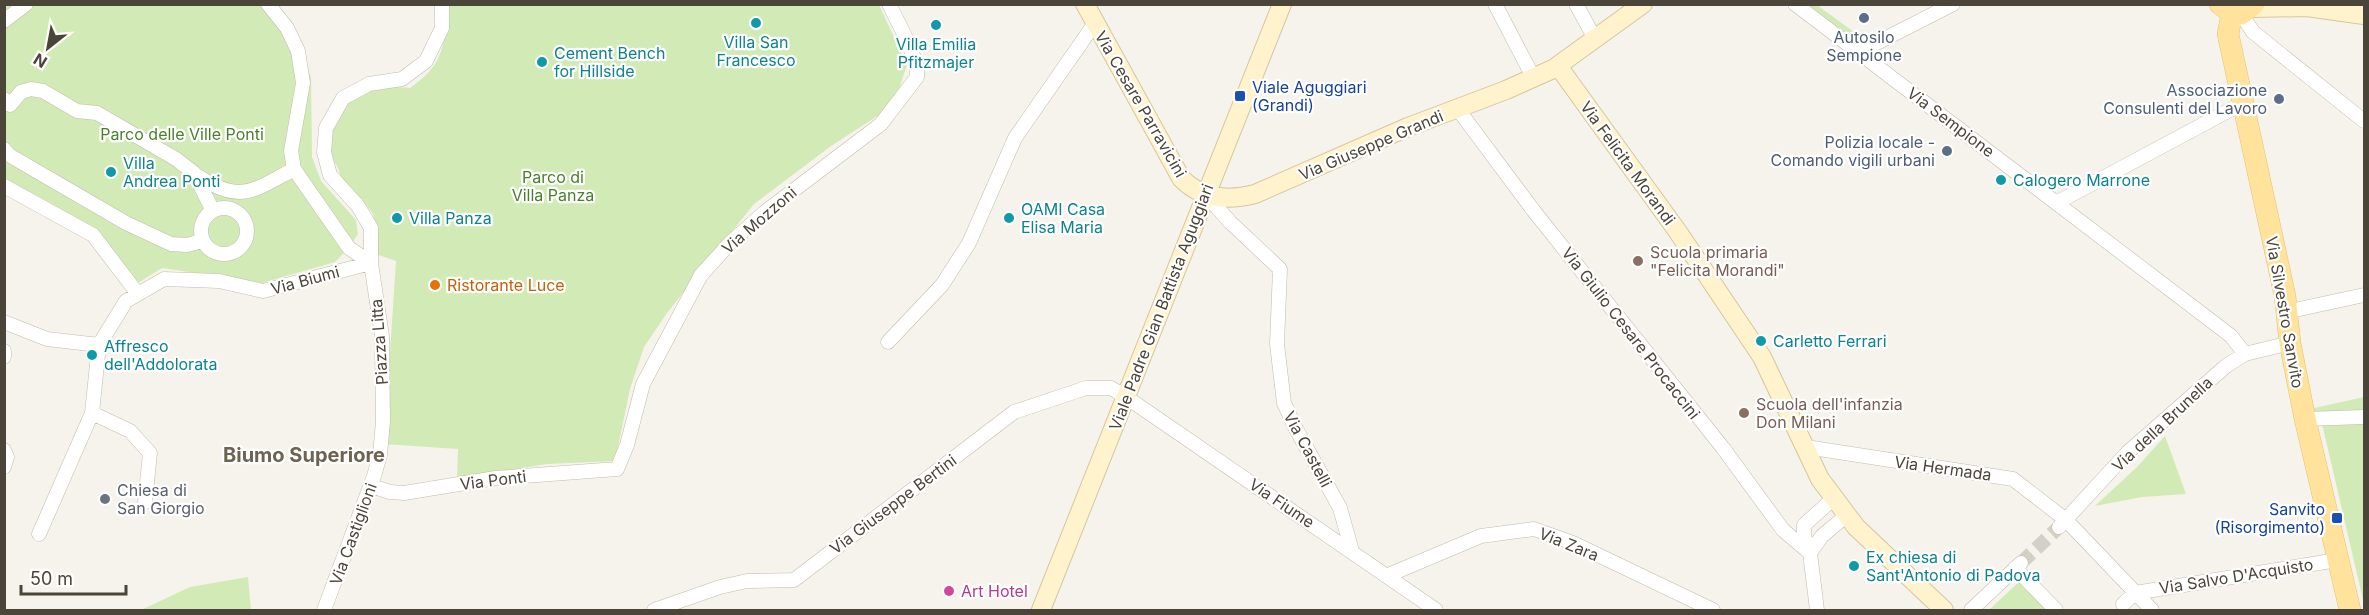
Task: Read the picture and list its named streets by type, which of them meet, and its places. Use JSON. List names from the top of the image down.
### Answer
{
  "streets": {
    "main road": [
      "Via Cesare Parravicini",
      "Via Giuseppe Grandi",
      "Via Felicita Morandi",
      "Viale Padre Gian Battista Aguggiari",
      "Via Silvestro Sanvito"
    ],
    "street": [
      "Via Sempione",
      "Via Mozzoni",
      "Via Biumi",
      "Via Giulio Cesare Procaccini",
      "Piazza Litta",
      "Via della Brunella",
      "Via Castelli",
      "Via Hermada",
      "Via Ponti",
      "Via Fiume",
      "Via Giuseppe Bertini",
      "Via Castiglioni",
      "Via Zara",
      "Via Salvo D'Acquisto"
    ]
  },
  "crossings": [
    ["Via Cesare Parravicini", "Via Giuseppe Grandi"],
    ["Via Cesare Parravicini", "Viale Padre Gian Battista Aguggiari"],
    ["Via Cesare Parravicini", "Via Castelli"],
    ["Via Sempione", "Via della Brunella"],
    ["Via Giuseppe Grandi", "Via Felicita Morandi"],
    ["Via Giuseppe Grandi", "Viale Padre Gian Battista Aguggiari"],
    ["Via Giuseppe Grandi", "Via Giulio Cesare Procaccini"],
    ["Via Giuseppe Grandi", "Via Castelli"],
    ["Via Felicita Morandi", "Via Hermada"],
    ["Via Mozzoni", "Via Ponti"],
    ["Via Biumi", "Piazza Litta"],
    ["Viale Padre Gian Battista Aguggiari", "Via Castelli"],
    ["Viale Padre Gian Battista Aguggiari", "Via Fiume"],
    ["Viale Padre Gian Battista Aguggiari", "Via Giuseppe Bertini"],
    ["Via Silvestro Sanvito", "Via Salvo D'Acquisto"],
    ["Piazza Litta", "Via Castiglioni"],
    ["Via della Brunella", "Via Hermada"],
    ["Via della Brunella", "Via Salvo D'Acquisto"],
    ["Via Castelli", "Via Fiume"],
    ["Via Hermada", "Via Salvo D'Acquisto"],
    ["Via Ponti", "Via Castiglioni"],
    ["Via Fiume", "Via Giuseppe Bertini"],
    ["Via Fiume", "Via Zara"]
  ],
  "districts": ["Biumo Superiore"],
  "parks": ["Parco delle Ville Ponti", "Parco di Villa Panza"],
  "places": {
    "other": [
      "Autosilo Sempione",
      "Villa San Francesco",
      "Villa Emilia Pfitzmajer",
      "Cement Bench for Hillside",
      "Associazione Consulenti del Lavoro",
      "Polizia locale - Comando vigili urbani",
      "Villa Andrea Ponti",
      "Calogero Marrone",
      "Villa Panza",
      "OAMI Casa Elisa Maria",
      "Scuola primaria \"Felicita Morandi\"",
      "Ristorante Luce",
      "Carletto Ferrari",
      "Affresco dell'Addolorata",
      "Scuola dell'infanzia Don Milani",
      "Chiesa di San Giorgio",
      "Ex chiesa di Sant'Antonio di Padova",
      "Art Hotel"
    ],
    "transit": ["Viale Aguggiari (Grandi)", "Sanvito (Risorgimento)"]
  },
  "scale_bar": "50 m",
  "north": "bottom left"
}
